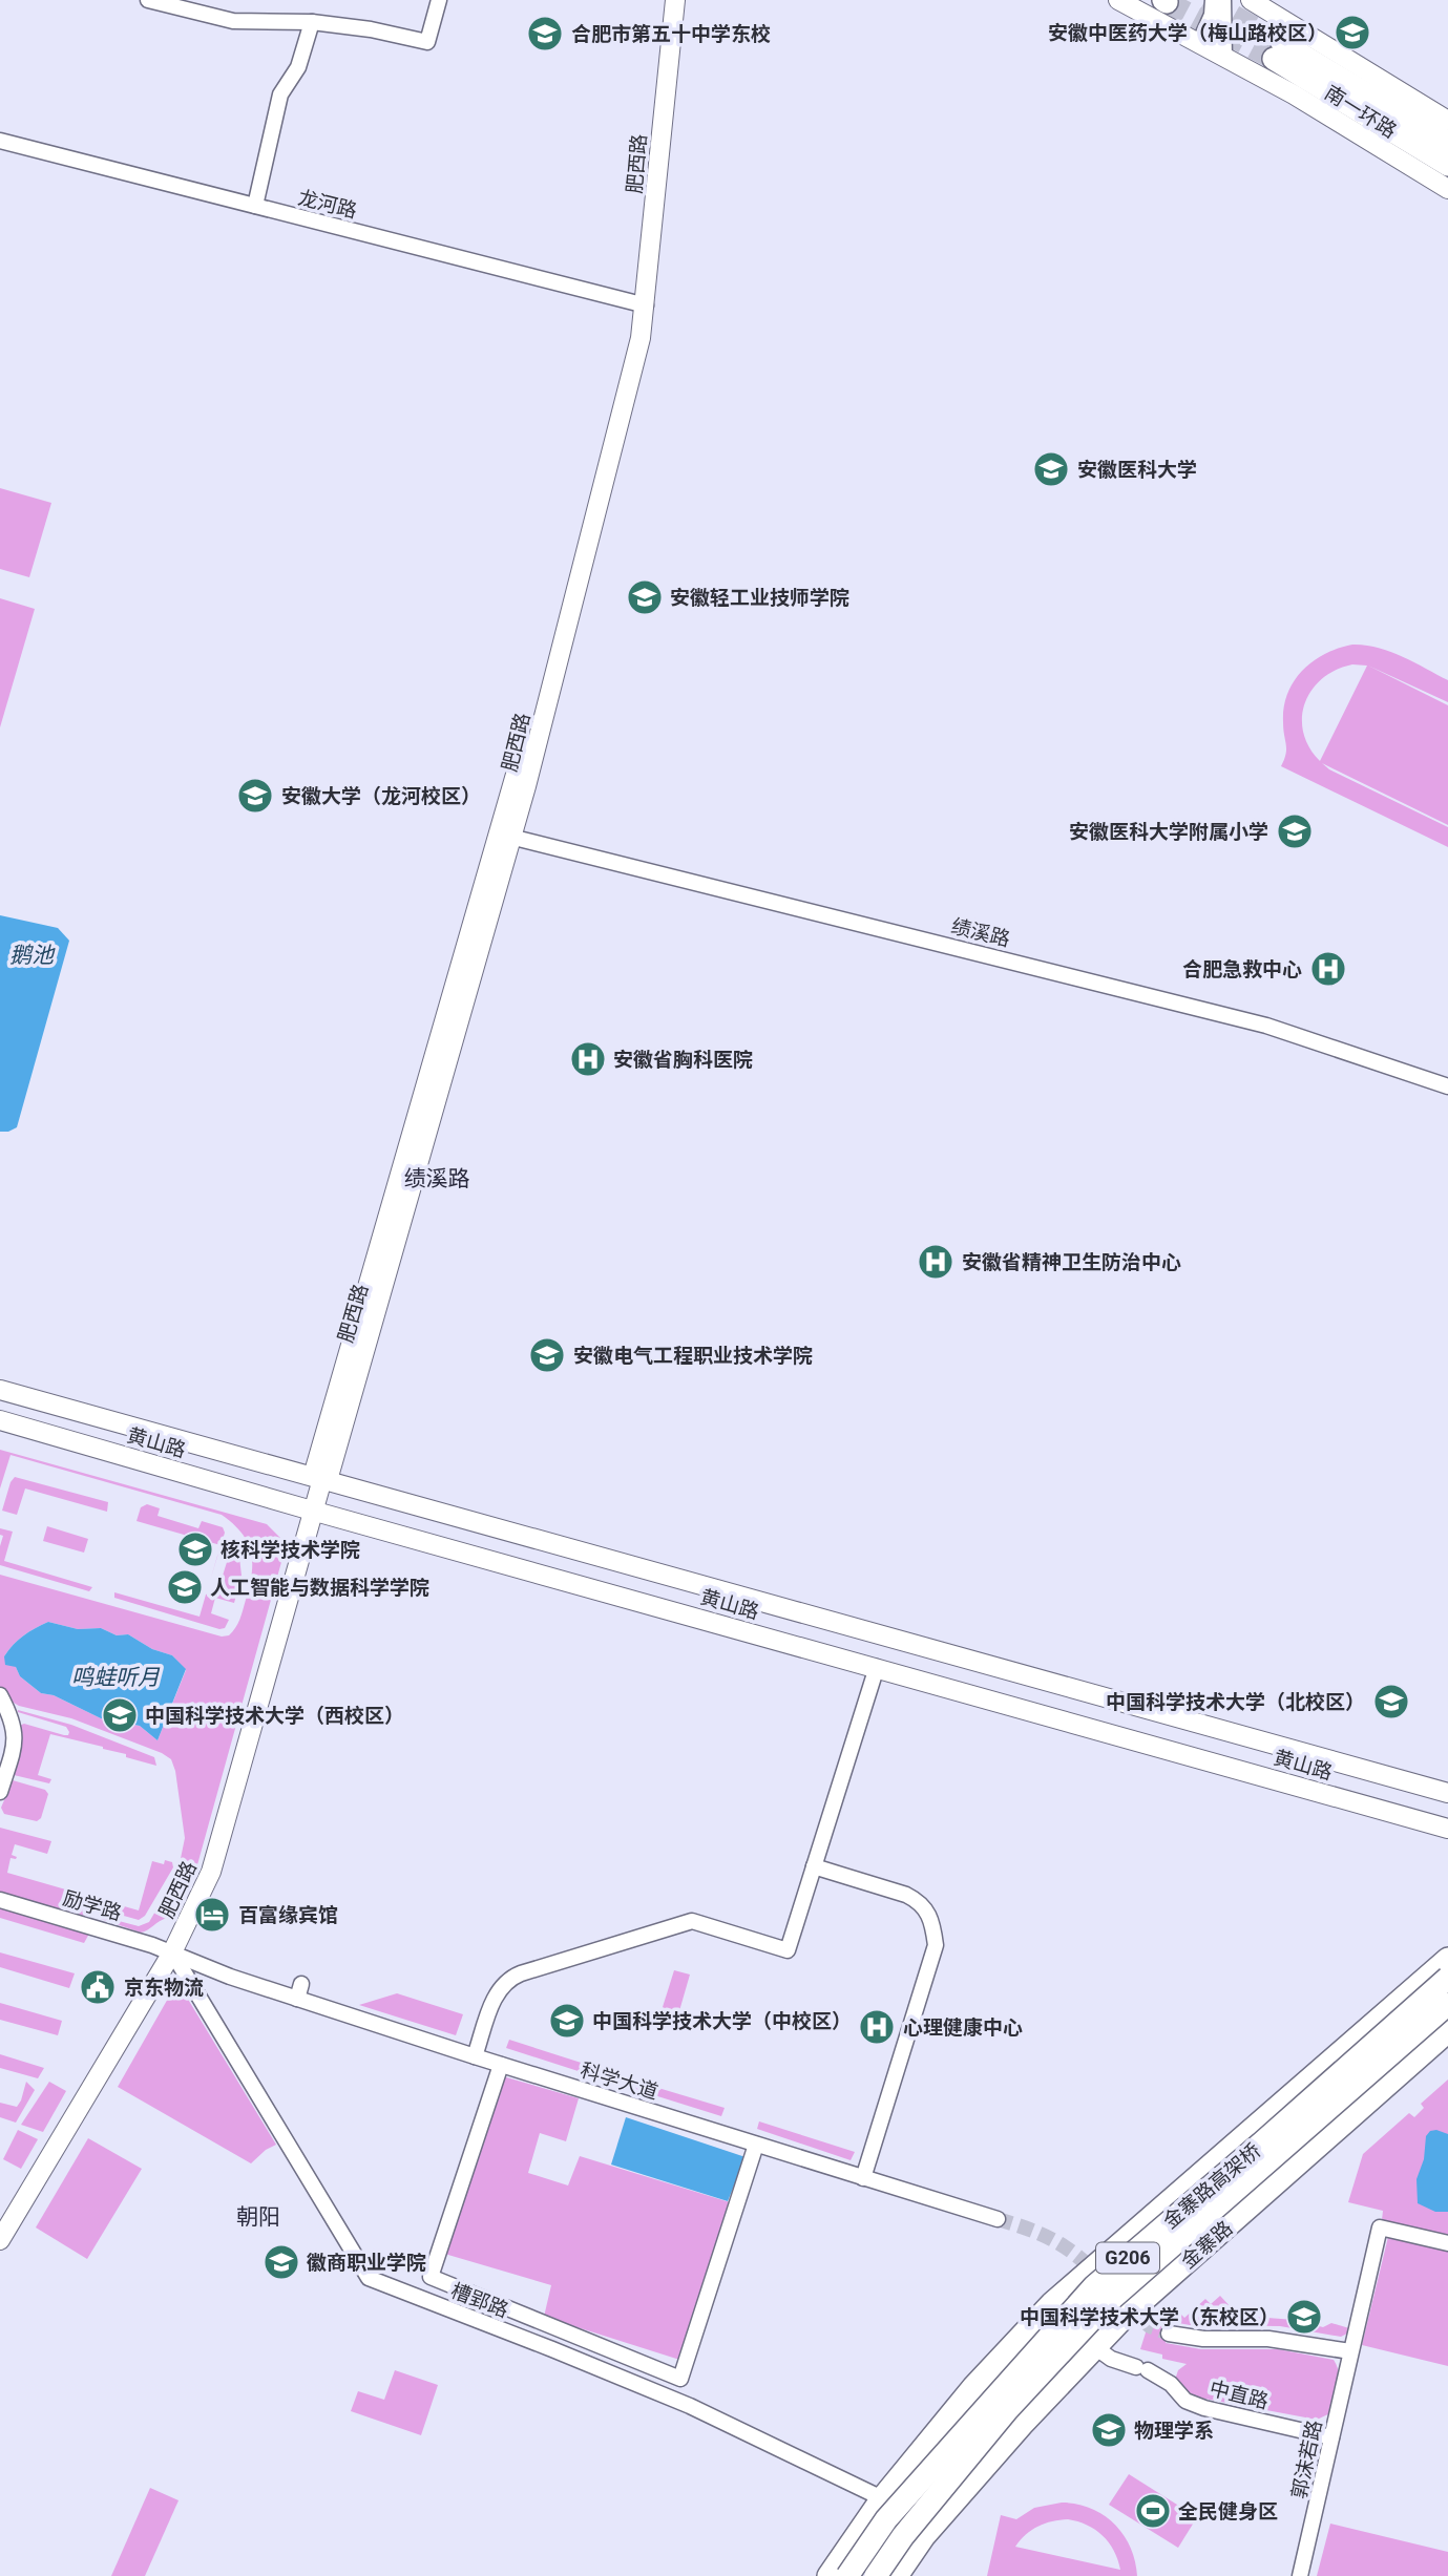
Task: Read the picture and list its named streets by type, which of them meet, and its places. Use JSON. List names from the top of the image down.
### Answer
{
  "streets": {
    "highway": [
      "南一环路",
      "金寨路高架桥",
      "金寨路",
      "G206"
    ],
    "main road": ["肥西路", "黄山路"],
    "street": [
      "龙河路",
      "绩溪路",
      "励学路",
      "科学大道",
      "槽郢路",
      "中直路",
      "郭沫若路"
    ]
  },
  "crossings": [
    ["肥西路", "龙河路"],
    ["肥西路", "绩溪路"],
    ["肥西路", "黄山路"],
    ["肥西路", "励学路"],
    ["肥西路", "槽郢路"],
    ["励学路", "科学大道"],
    ["励学路", "槽郢路"],
    ["金寨路", "中直路"],
    ["中直路", "郭沫若路"]
  ],
  "districts": ["绩溪路", "朝阳"],
  "water": ["鹅池", "鸣蛙听月"],
  "places": {
    "school or university": [
      "安徽中医药大学（梅山路校区）",
      "合肥市第五十中学东校",
      "安徽医科大学",
      "安徽轻工业技师学院",
      "安徽大学（龙河校区）",
      "安徽医科大学附属小学",
      "安徽电气工程职业技术学院",
      "核科学技术学院",
      "人工智能与数据科学学院",
      "中国科学技术大学（北校区）",
      "中国科学技术大学（西校区）",
      "中国科学技术大学（中校区）",
      "徽商职业学院",
      "中国科学技术大学（东校区）",
      "物理学系"
    ],
    "hospital": [
      "合肥急救中心",
      "安徽省胸科医院",
      "安徽省精神卫生防治中心",
      "心理健康中心"
    ],
    "hotel": ["百富缘宾馆"],
    "public building": ["京东物流"],
    "sports": ["全民健身区"]
  }
}
